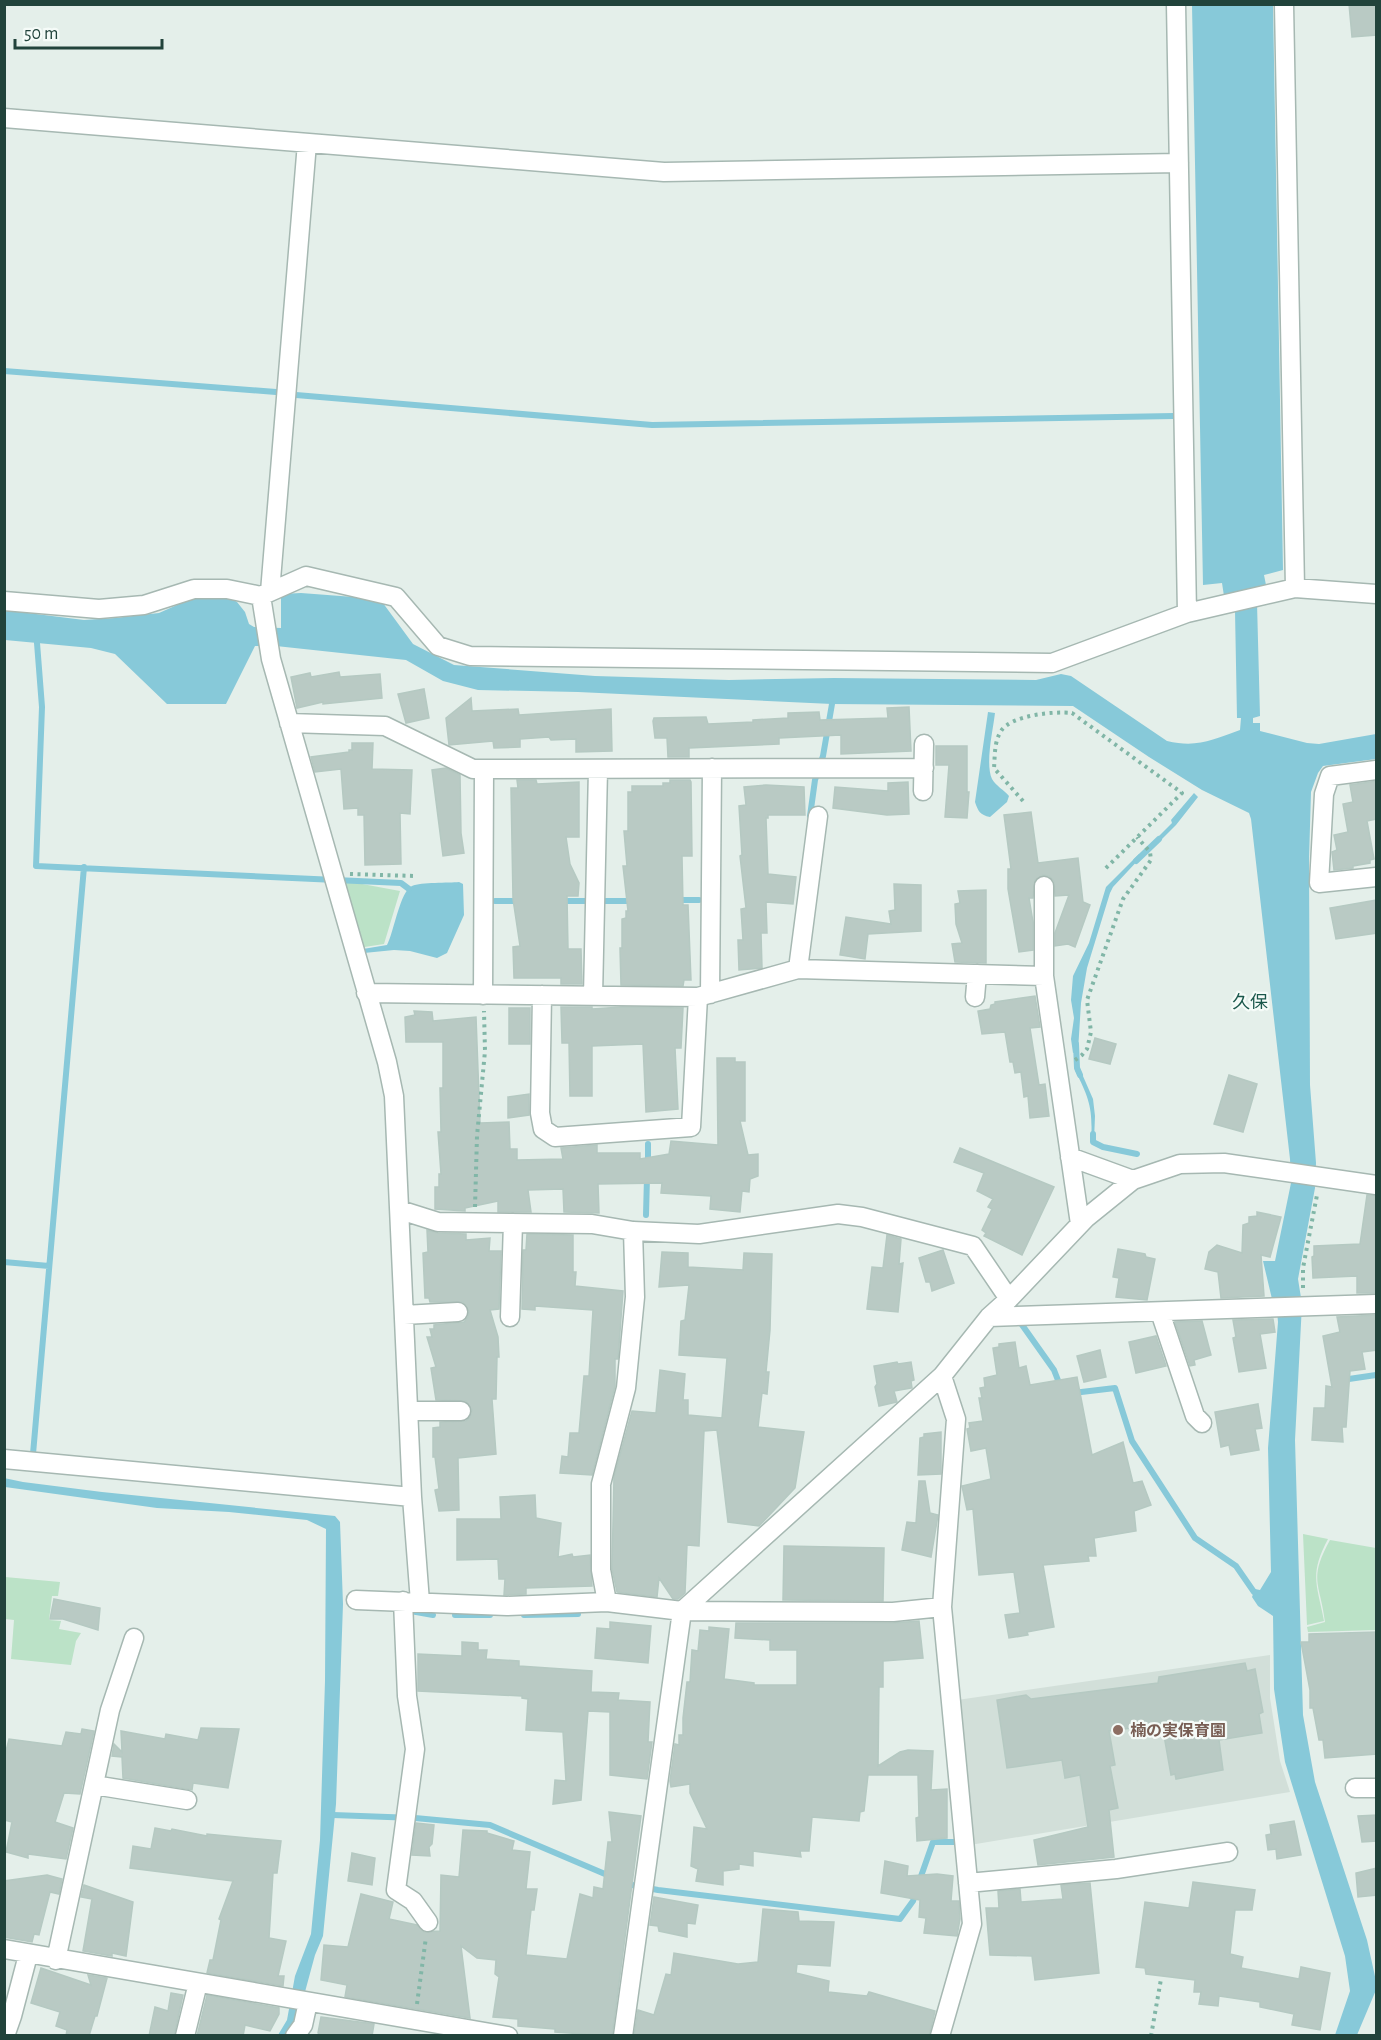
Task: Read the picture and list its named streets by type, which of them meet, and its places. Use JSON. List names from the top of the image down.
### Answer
{
  "districts": ["久保"],
  "places": ["楠の実保育園"],
  "scale_bar": "50 m"
}
